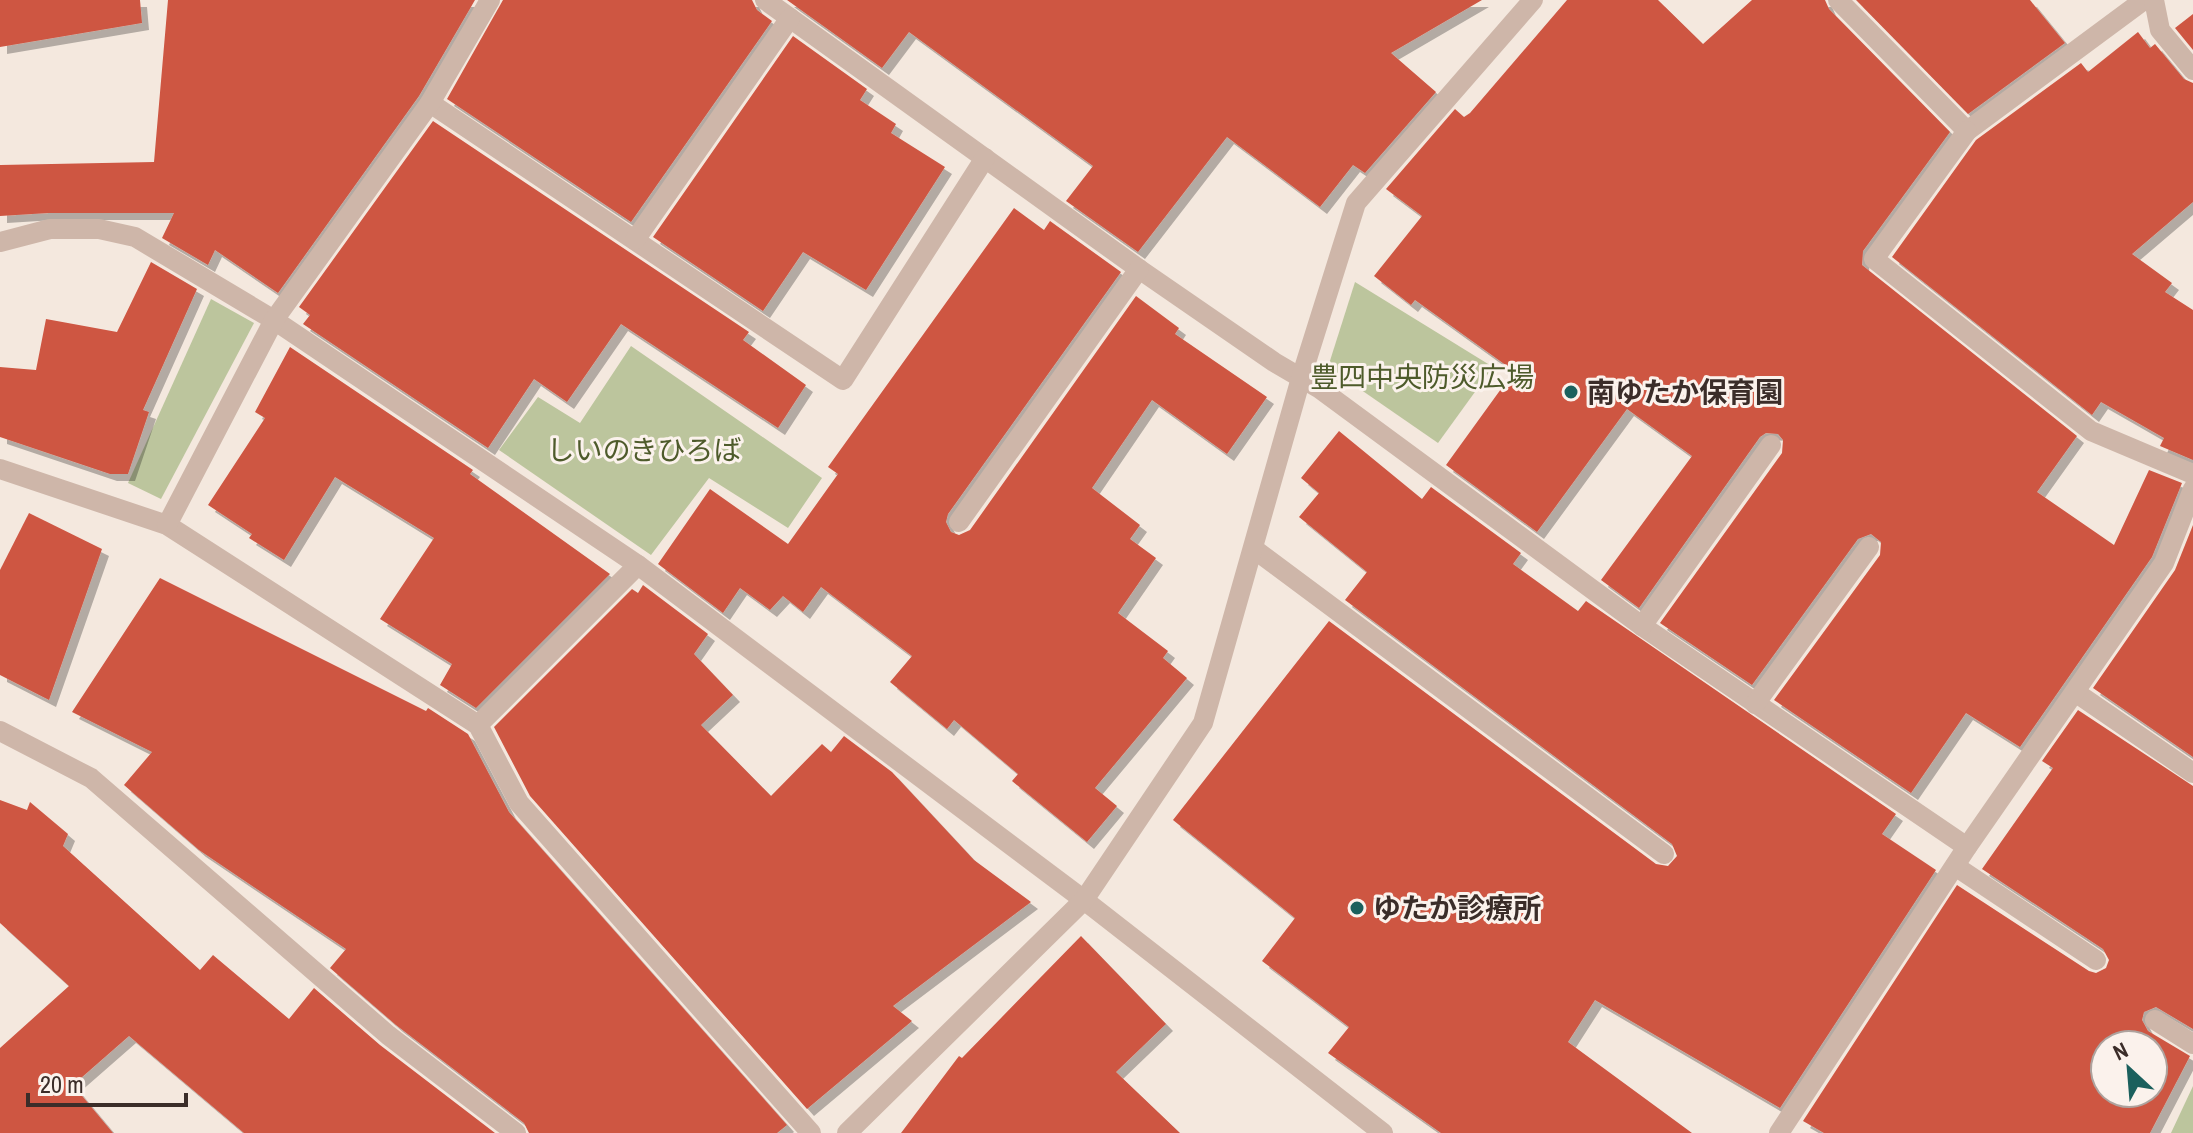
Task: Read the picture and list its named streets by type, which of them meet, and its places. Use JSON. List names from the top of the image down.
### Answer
{
  "parks": ["豊四中央防災広場", "しいのきひろば"],
  "places": ["南ゆたか保育園", "ゆたか診療所"],
  "scale_bar": "20 m",
  "north": "top left"
}
